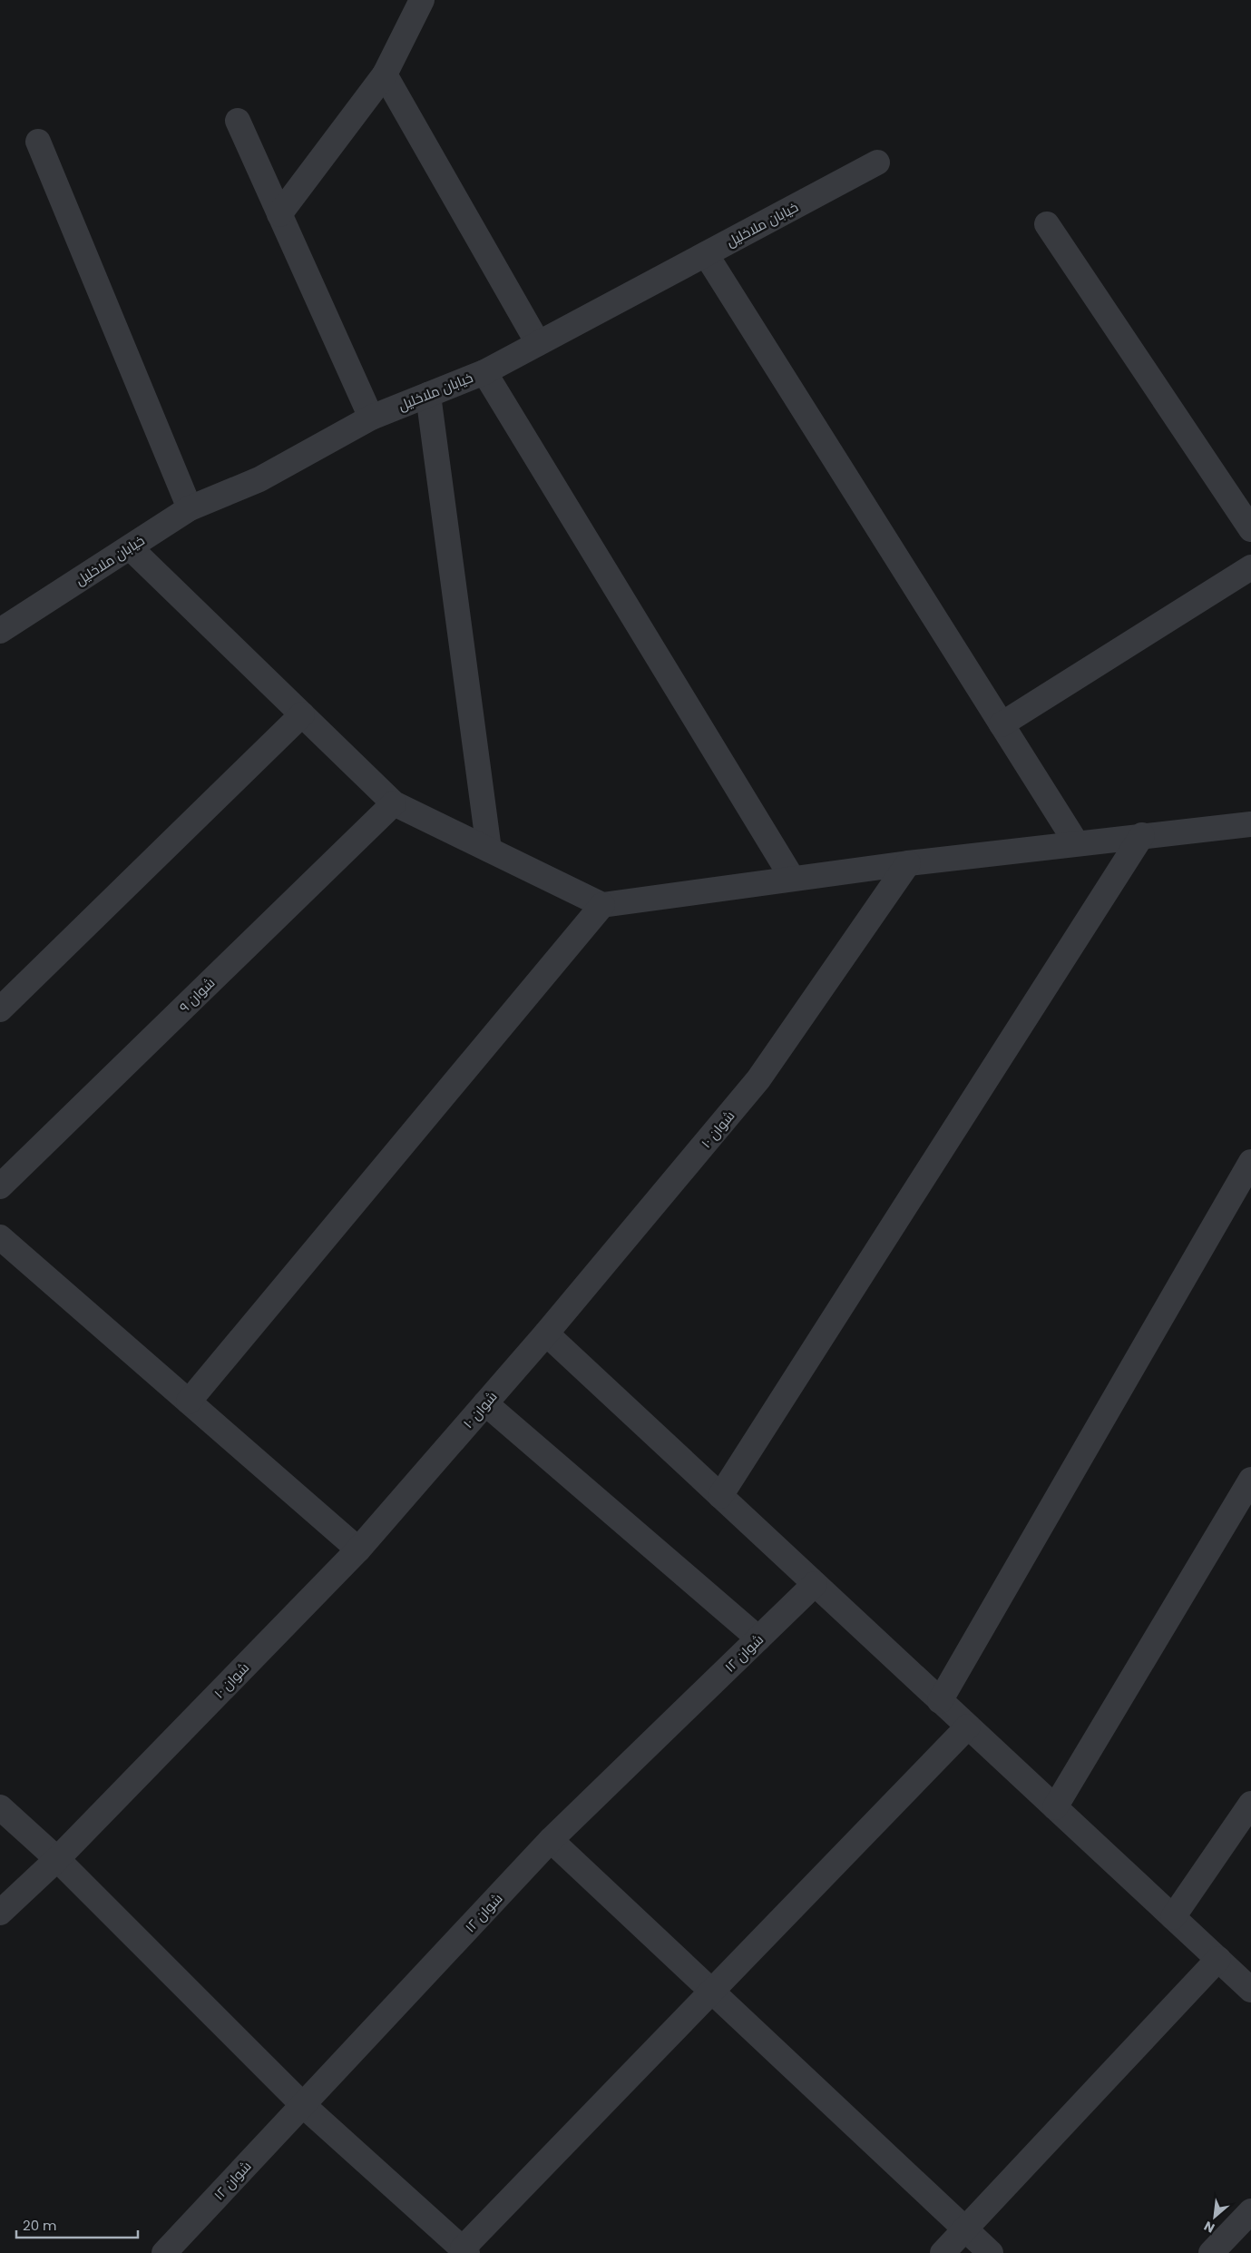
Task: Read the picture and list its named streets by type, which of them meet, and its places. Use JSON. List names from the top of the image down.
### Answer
{
  "streets": {
    "street": [
      "خیابان ملاخلیل",
      "شوان ۹",
      "شوان ۱۰",
      "شوان ۱۲"
    ]
  },
  "scale_bar": "20 m",
  "north": "bottom left"
}
